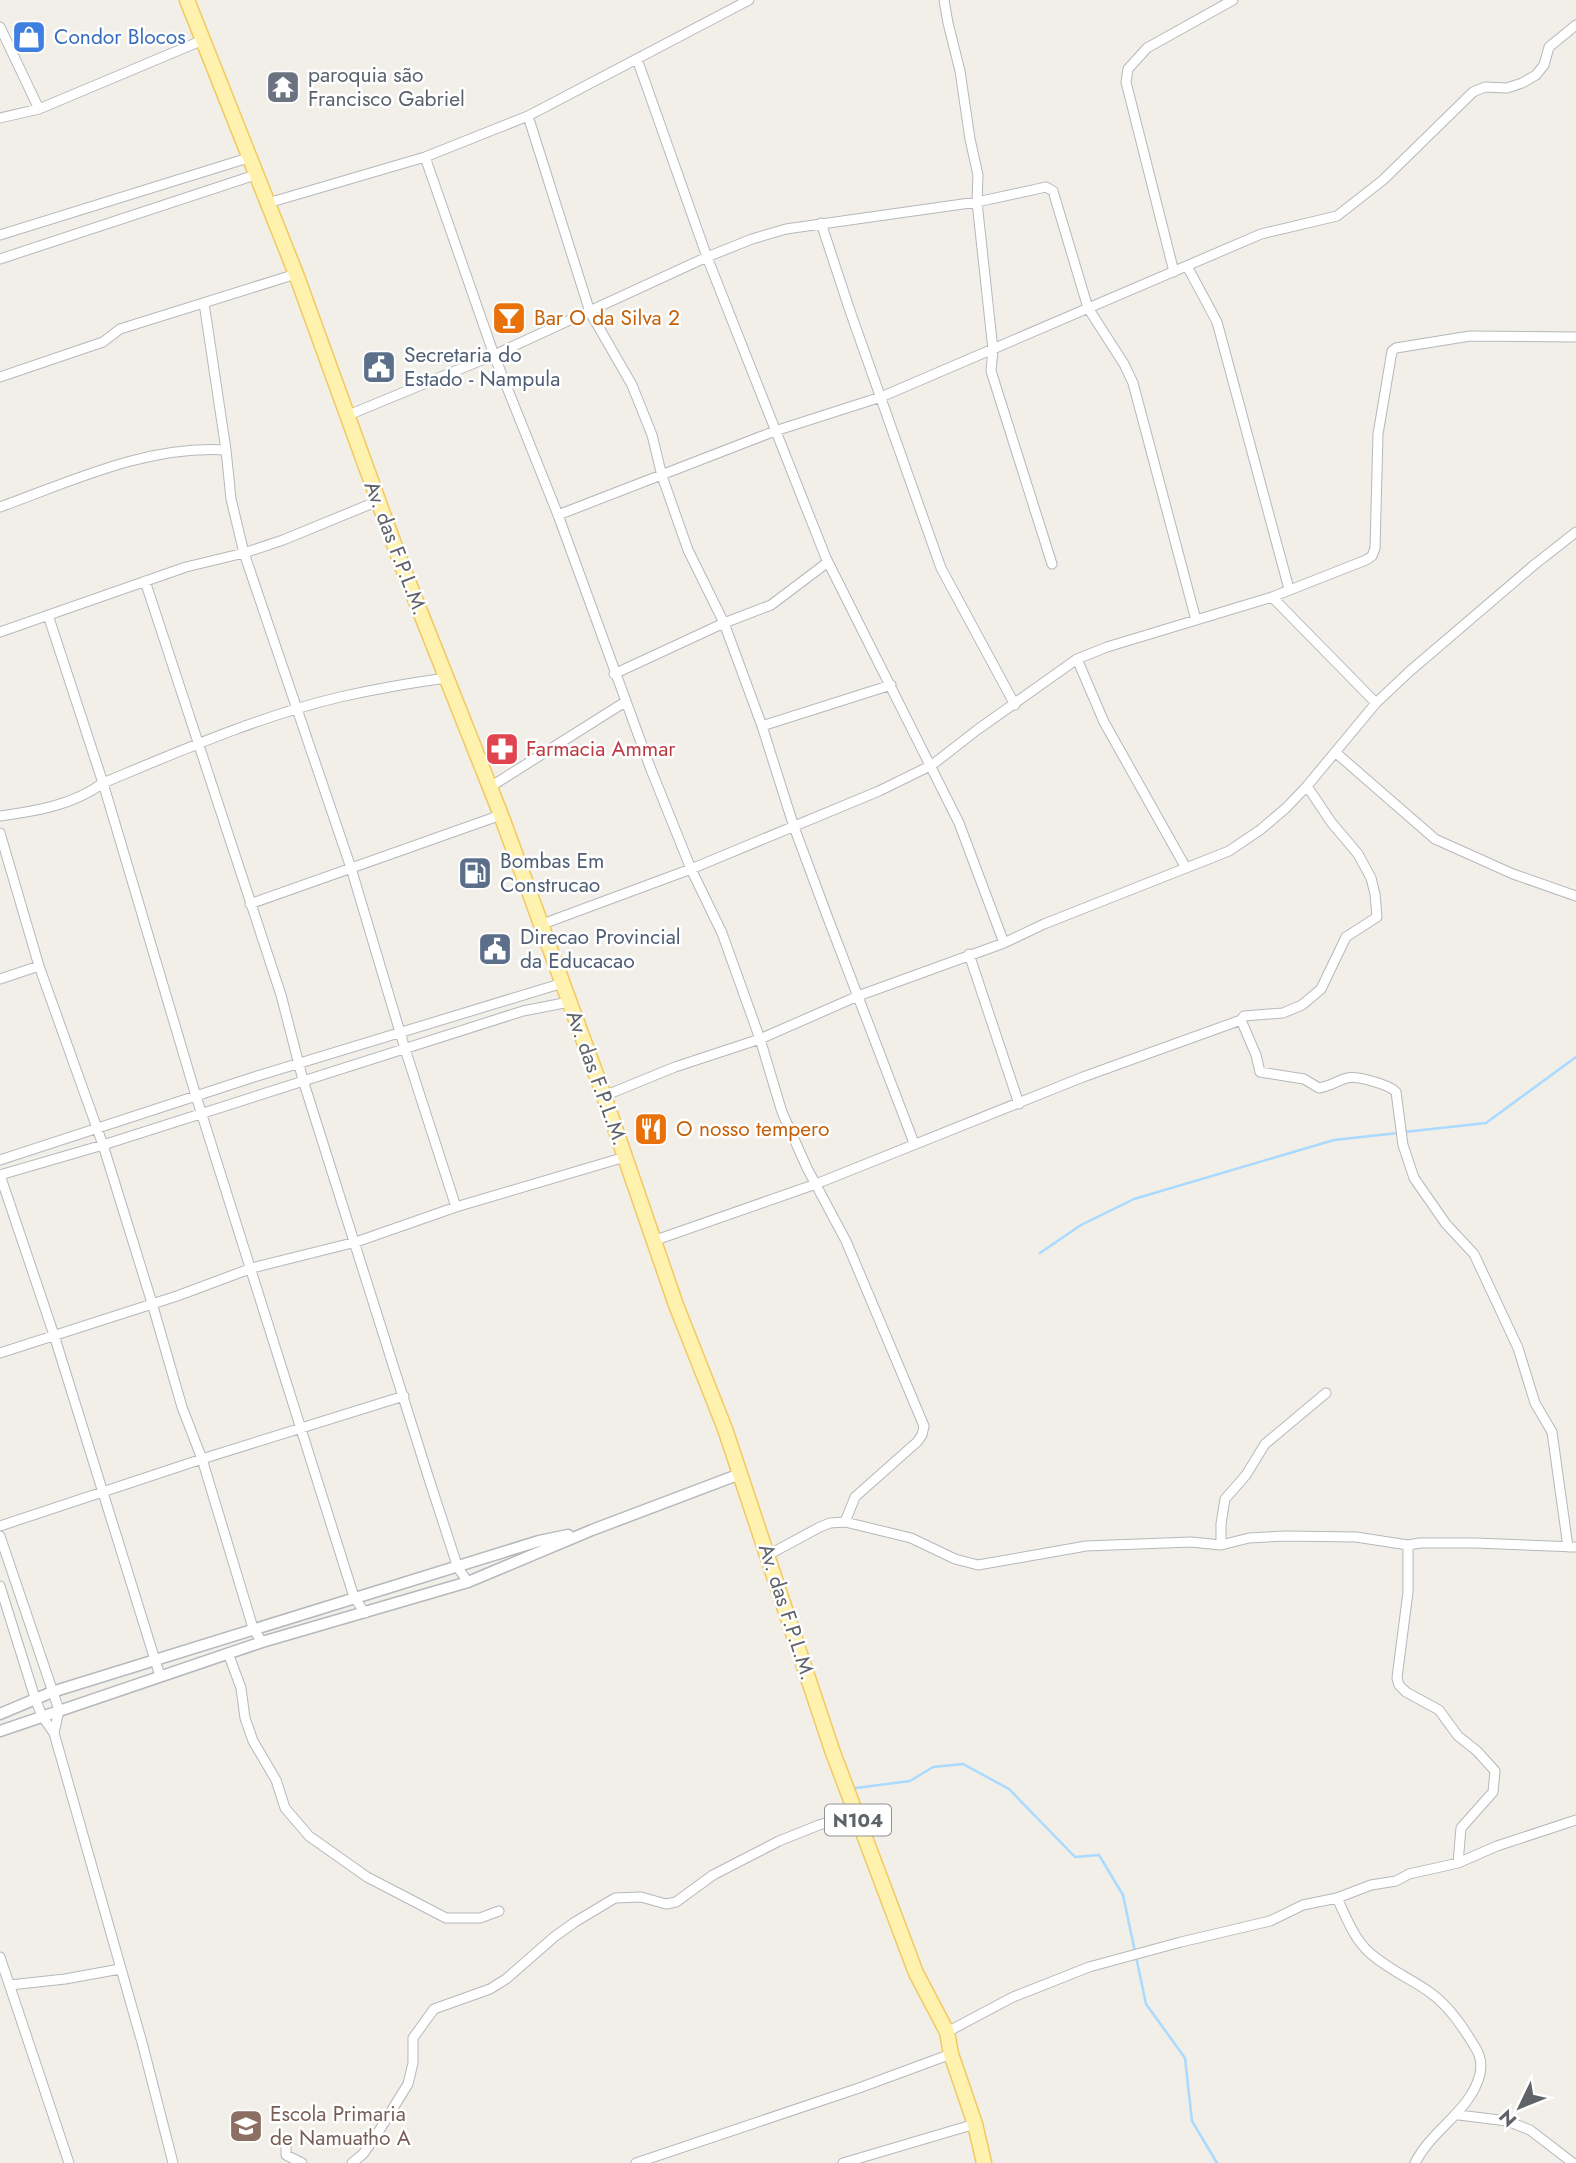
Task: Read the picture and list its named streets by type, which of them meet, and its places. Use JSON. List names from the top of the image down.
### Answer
{
  "streets": {
    "main road": ["Av. das F.P.L.M.", "N104"]
  },
  "places": {
    "shop": ["Condor Blocos"],
    "temple": ["paroquia são Francisco Gabriel"],
    "bar": ["Bar O da Silva 2"],
    "public building": ["Secretaria do Estado - Nampula", "Direcao Provincial da Educacao"],
    "pharmacy": ["Farmacia Ammar"],
    "fuel station": ["Bombas Em Construcao"],
    "restaurant": ["O nosso tempero"],
    "school or university": ["Escola Primaria de Namuatho A"]
  },
  "north": "bottom left"
}
